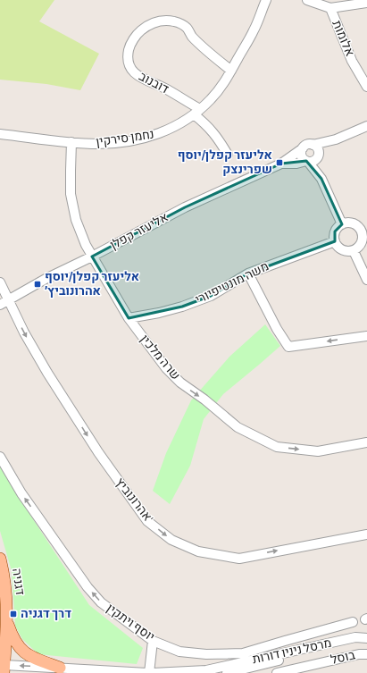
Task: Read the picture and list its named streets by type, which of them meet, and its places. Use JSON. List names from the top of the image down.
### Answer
{
  "streets": {
    "main road": ["דגניה"],
    "street": [
      "אלומות",
      "דובנוב",
      "נחמן סירקין",
      "אליעזר קפלן",
      "משה מונטיפיורי",
      "שרה מלכין",
      "אהרונוביץ'",
      "יוסף ויתקין",
      "מרסל ניניו דורות",
      "בוסל"
    ]
  },
  "crossings": [
    ["דובנוב", "נחמן סירקין"],
    ["נחמן סירקין", "שרה מלכין"],
    ["אליעזר קפלן", "שרה מלכין"],
    ["אליעזר קפלן", "אהרונוביץ'"],
    ["משה מונטיפיורי", "שרה מלכין"]
  ],
  "one_way": ["שרה מלכין", "אהרונוביץ'", "יוסף ויתקין"],
  "places": {
    "transit": ["אליעזר קפלן/יוסף שפרינצק", "אליעזר קפלן/יוסף אהרונוביץ׳", "דרך דגניה"]
  }
}
